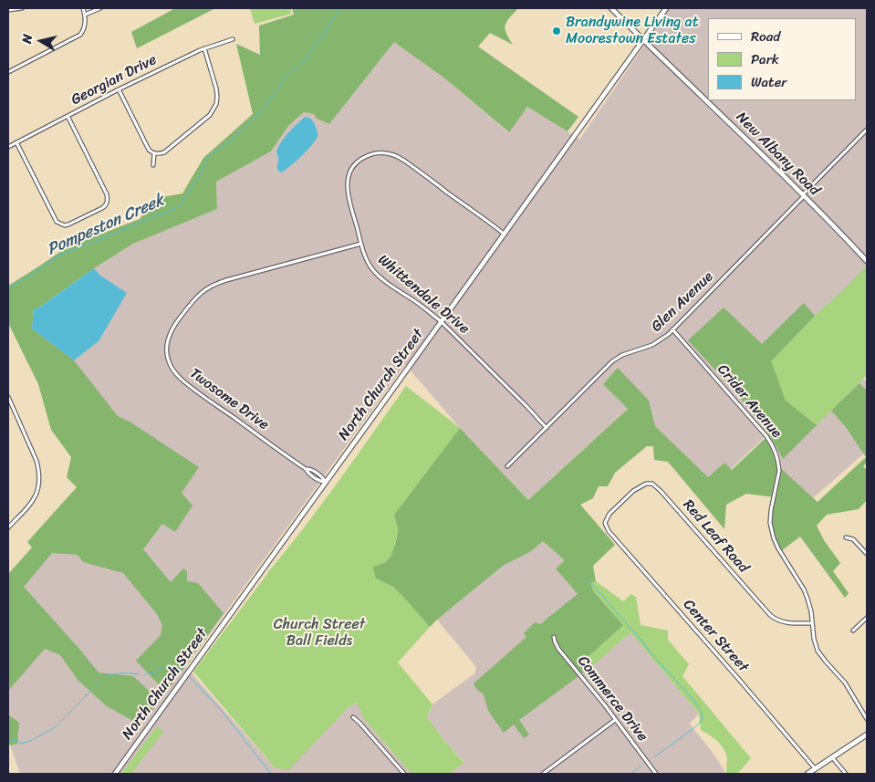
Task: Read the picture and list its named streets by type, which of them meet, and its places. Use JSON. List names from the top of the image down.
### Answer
{
  "streets": {
    "main road": ["New Albany Road", "North Church Street"],
    "street": [
      "Georgian Drive",
      "Whittendale Drive",
      "Glen Avenue",
      "Twosome Drive",
      "Crider Avenue",
      "Red Leaf Road",
      "Center Street",
      "Commerce Drive"
    ]
  },
  "crossings": [
    ["New Albany Road", "Glen Avenue"],
    ["New Albany Road", "North Church Street"],
    ["Whittendale Drive", "Glen Avenue"],
    ["Whittendale Drive", "North Church Street"],
    ["Whittendale Drive", "Twosome Drive"],
    ["Glen Avenue", "Crider Avenue"],
    ["North Church Street", "Twosome Drive"],
    ["Crider Avenue", "Red Leaf Road"],
    ["Red Leaf Road", "Center Street"]
  ],
  "water": ["Pompeston Creek"],
  "parks": ["Church Street Ball Fields"],
  "places": ["Brandywine Living at Moorestown Estates"],
  "legend": ["Road", "Park", "Water"],
  "north": "left"
}
